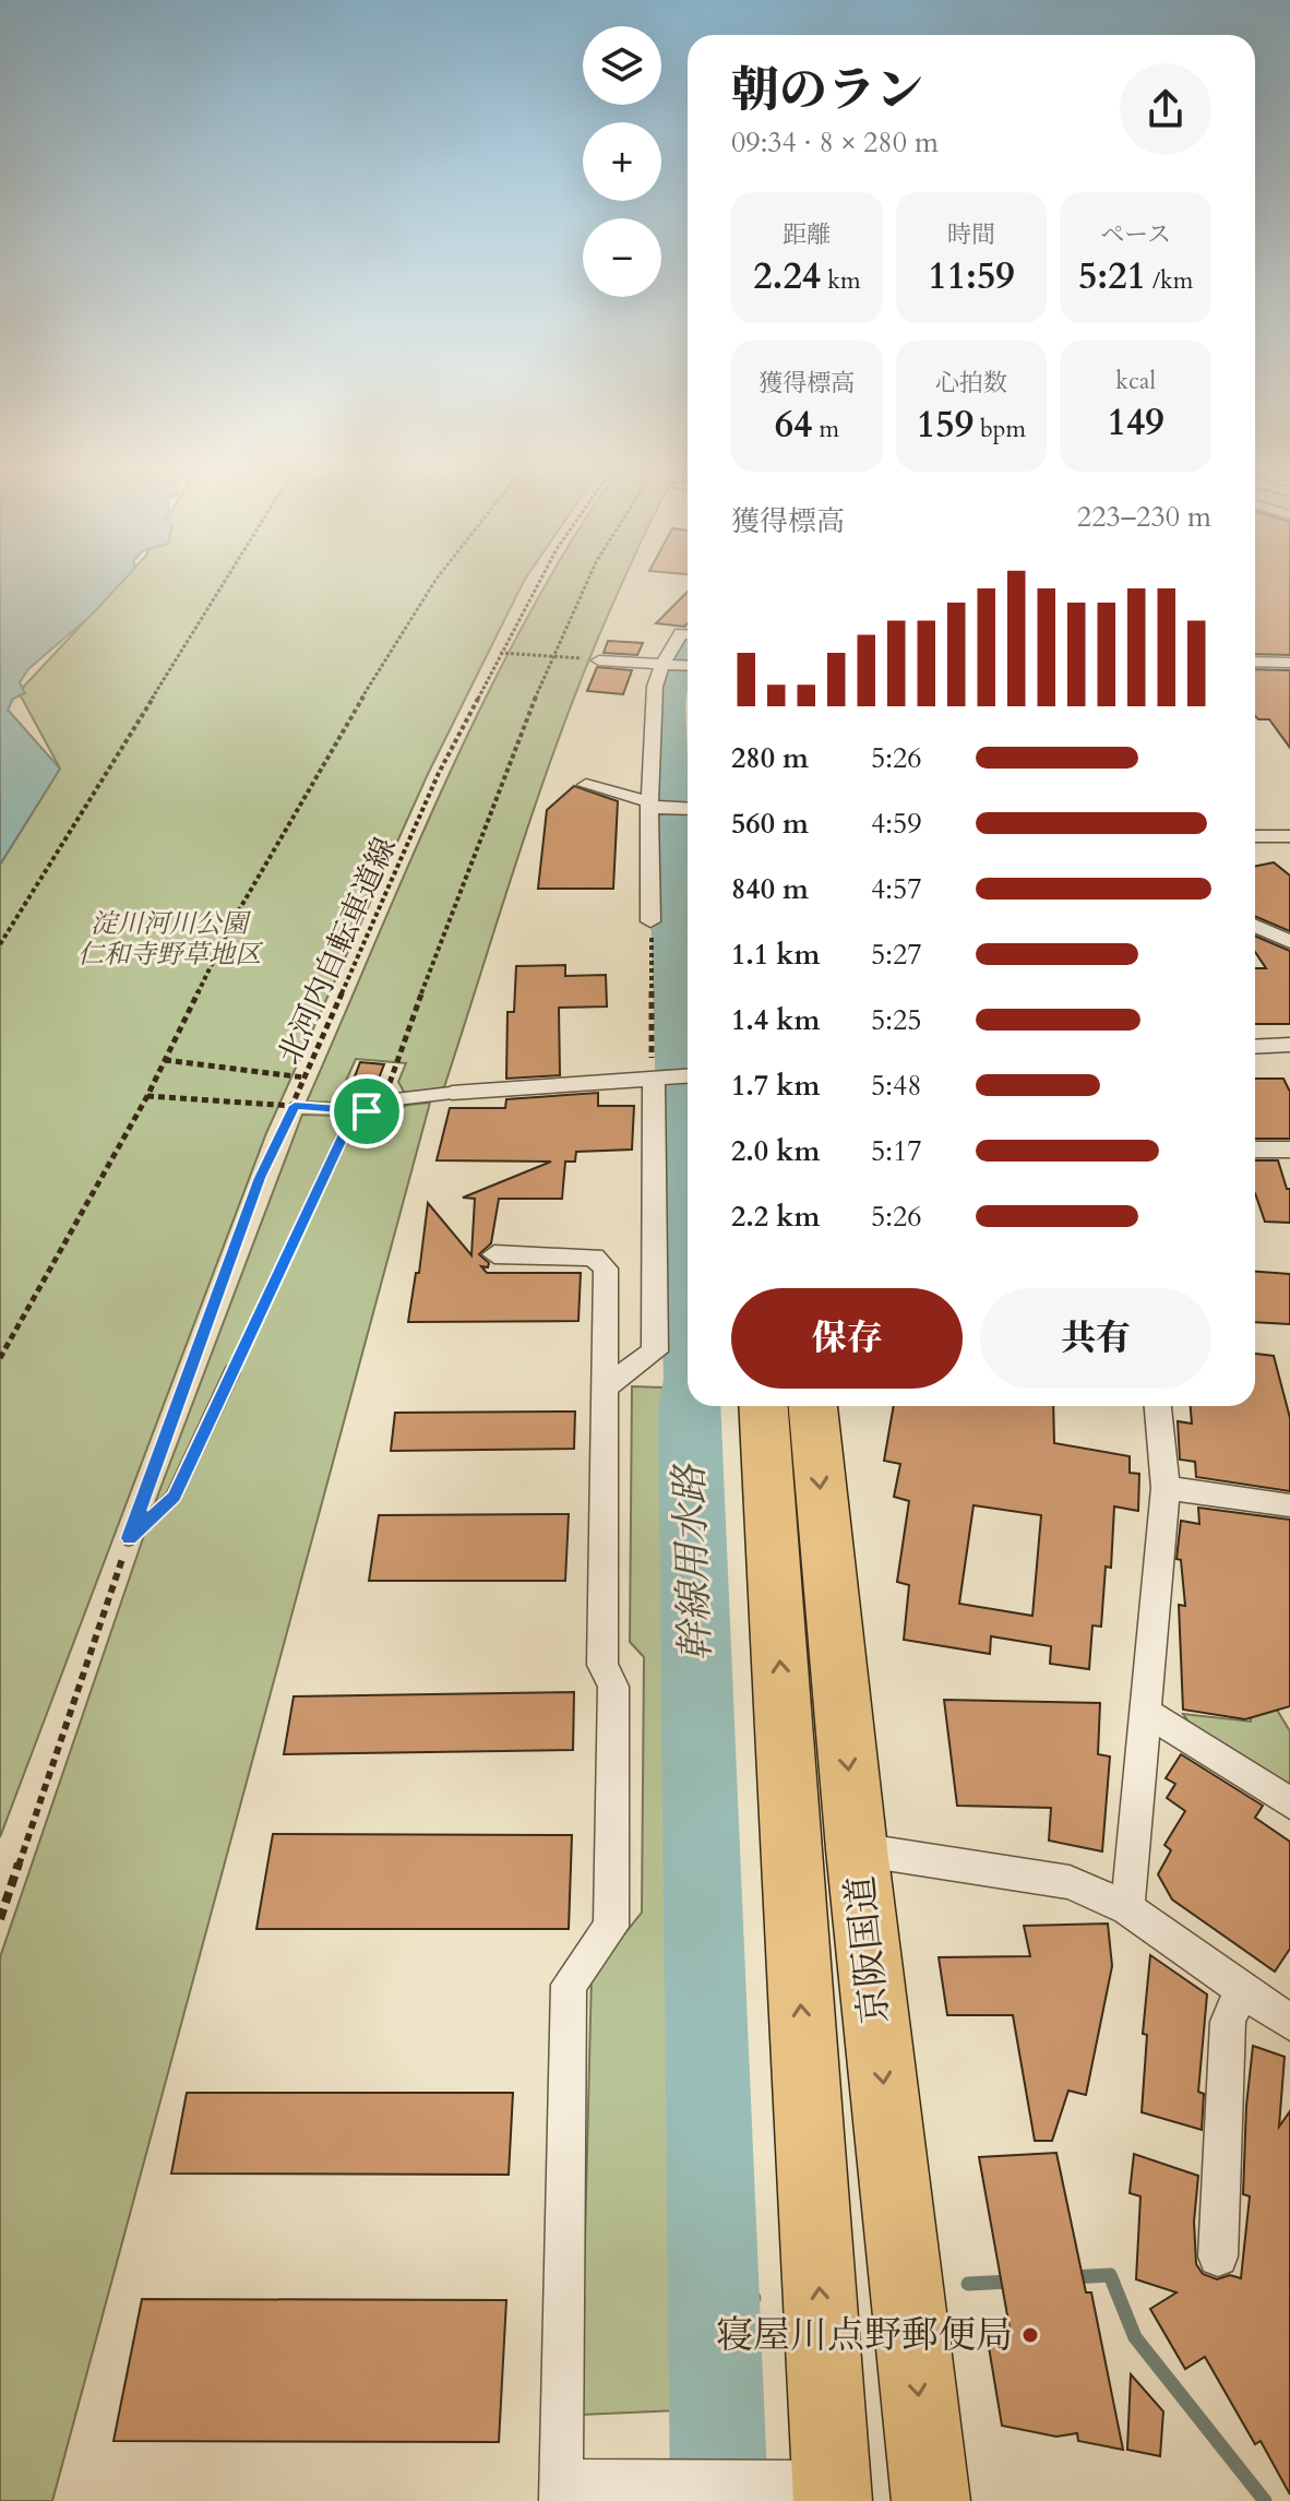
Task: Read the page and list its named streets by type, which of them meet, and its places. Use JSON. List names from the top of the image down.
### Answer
{
  "streets": {
    "highway": ["京阪国道"],
    "path": ["北河内自転車道線"]
  },
  "water": ["幹線用水路"],
  "parks": ["淀川河川公園 仁和寺野草地区"],
  "places": ["寝屋川点野郵便局"],
  "page": {
    "map_buttons": ["+", "−"],
    "heading": ["朝のラン", "09:34 · 8 × 280 m"],
    "stats": [
      ["距離", "2.24 km"],
      ["時間", "11:59"],
      ["ペース", "5:21 /km"],
      ["獲得標高", "64 m"],
      ["心拍数", "159 bpm"],
      ["kcal", "149"]
    ],
    "chart": ["獲得標高", "223–230 m"],
    "list": [
      {
        "name": "280 m",
        "note": "5:26"
      },
      {
        "name": "560 m",
        "note": "4:59"
      },
      {
        "name": "840 m",
        "note": "4:57"
      },
      {
        "name": "1.1 km",
        "note": "5:27"
      },
      {
        "name": "1.4 km",
        "note": "5:25"
      },
      {
        "name": "1.7 km",
        "note": "5:48"
      },
      {
        "name": "2.0 km",
        "note": "5:17"
      },
      {
        "name": "2.2 km",
        "note": "5:26"
      }
    ],
    "buttons": ["保存", "共有"]
  }
}
